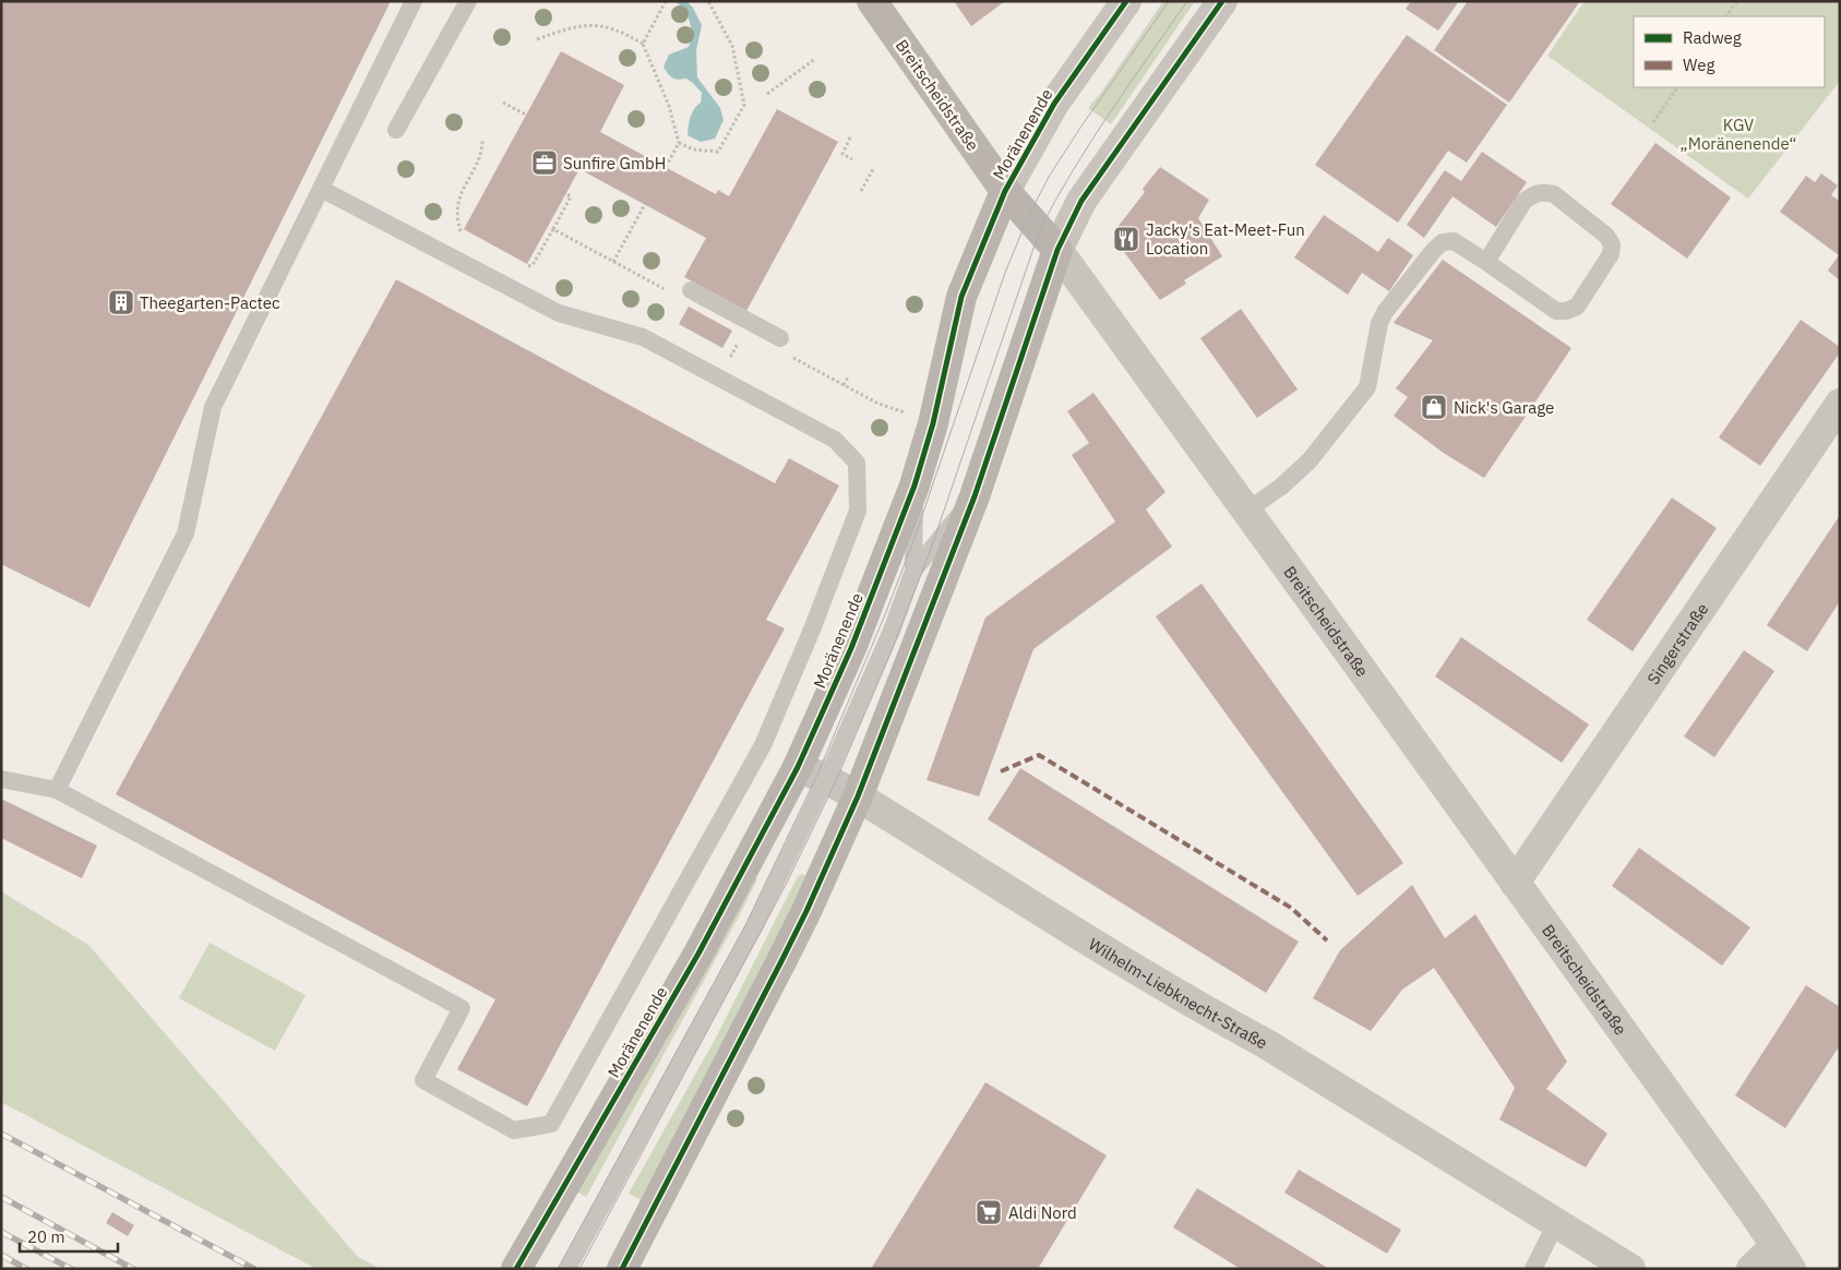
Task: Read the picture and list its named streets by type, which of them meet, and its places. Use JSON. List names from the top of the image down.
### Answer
{
  "streets": {
    "main road": ["Breitscheidstraße", "Moränenende"],
    "street": ["Singerstraße", "Wilhelm-Liebknecht-Straße"]
  },
  "crossings": [
    ["Breitscheidstraße", "Moränenende"],
    ["Breitscheidstraße", "Singerstraße"],
    ["Moränenende", "Wilhelm-Liebknecht-Straße"]
  ],
  "parks": ["KGV „Moränenende“"],
  "places": {
    "office": ["Sunfire GmbH"],
    "restaurant": ["Jacky's Eat-Meet-Fun Location"],
    "building": ["Theegarten-Pactec"],
    "shop": ["Nick's Garage"],
    "supermarket": ["Aldi Nord"]
  },
  "legend": ["Radweg", "Weg"],
  "scale_bar": "20 m"
}
